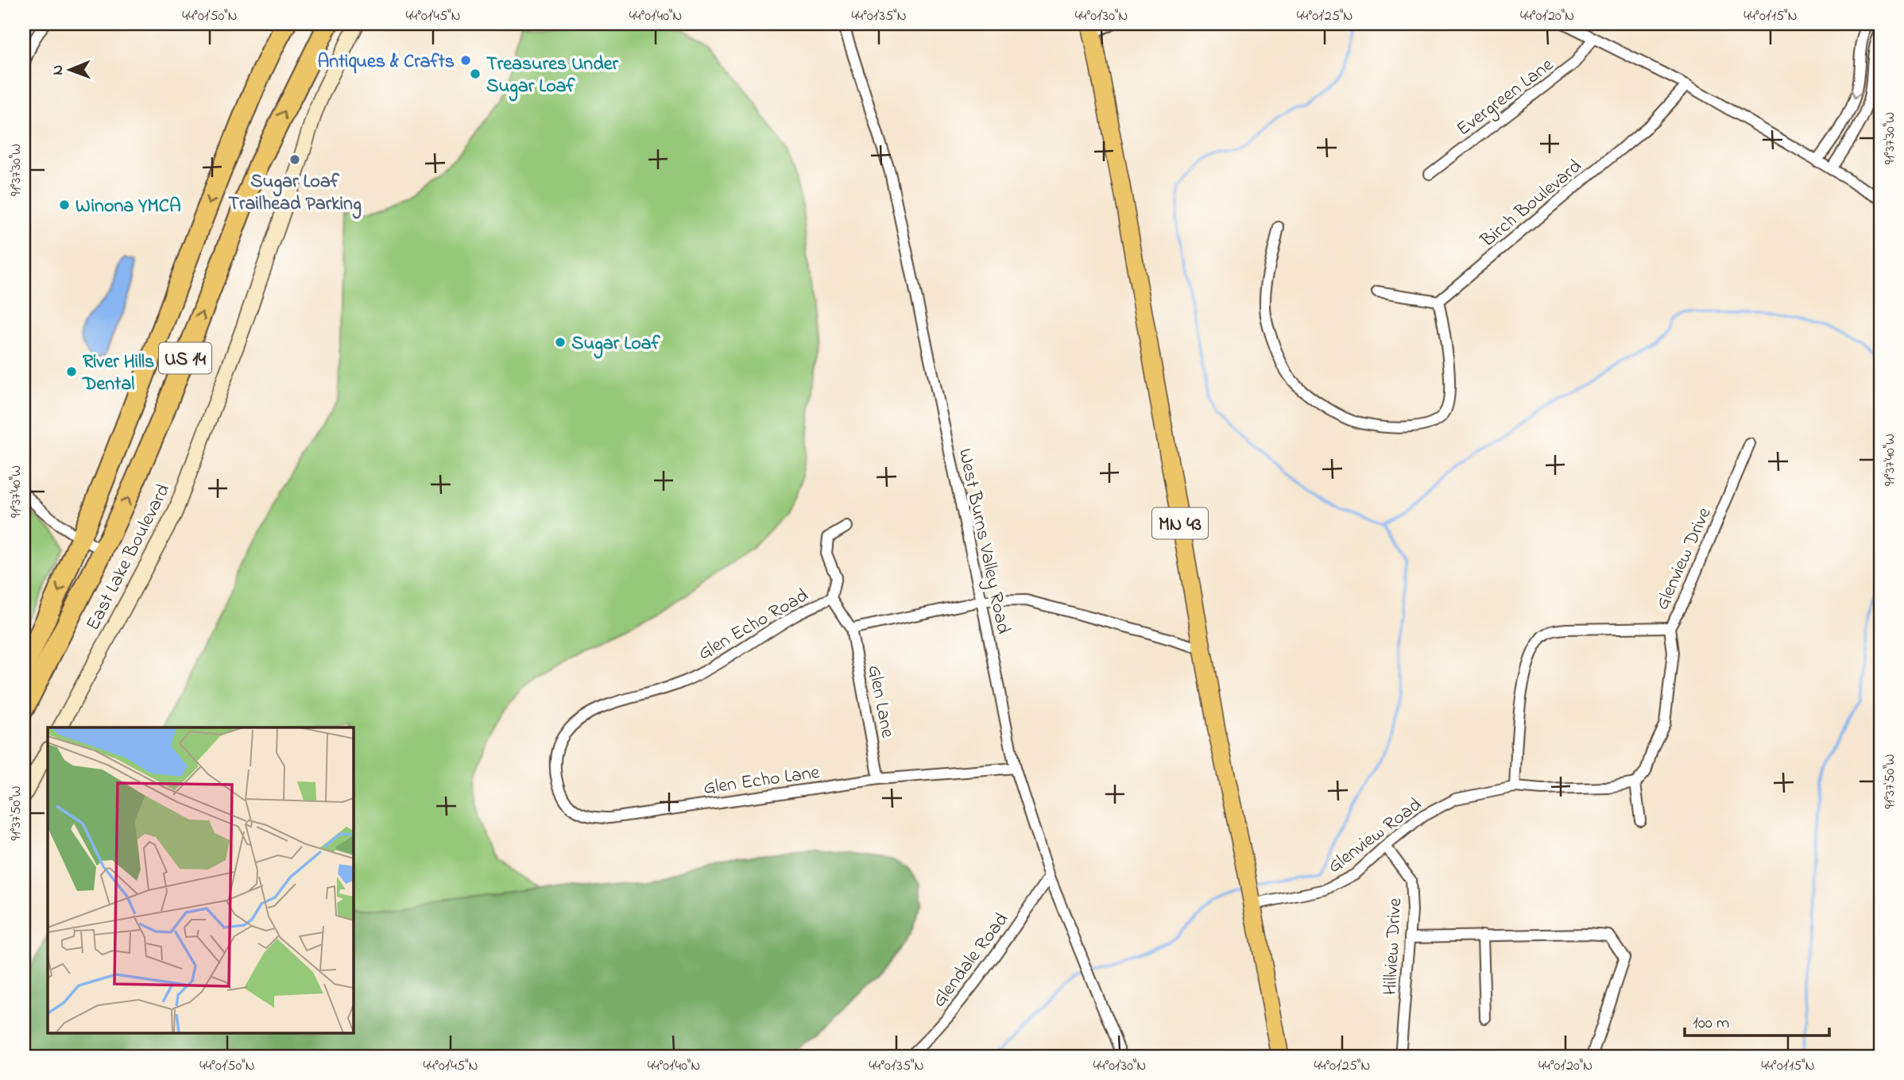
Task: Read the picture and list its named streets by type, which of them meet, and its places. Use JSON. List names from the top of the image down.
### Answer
{
  "streets": {
    "highway": ["US 14"],
    "main road": ["MN 43"],
    "street": [
      "Evergreen Lane",
      "Birch Boulevard",
      "West Burns Valley Road",
      "East Lake Boulevard",
      "Glenview Drive",
      "Glen Echo Road",
      "Glen Lane",
      "Glen Echo Lane",
      "Glenview Road",
      "Hillview Drive",
      "Glendale Road"
    ]
  },
  "crossings": [
    ["MN 43", "Glenview Road"],
    ["West Burns Valley Road", "Glen Echo Lane"],
    ["West Burns Valley Road", "Glendale Road"],
    ["Glen Echo Road", "Glen Lane"],
    ["Glen Echo Road", "Glen Echo Lane"],
    ["Glen Lane", "Glen Echo Lane"],
    ["Glenview Road", "Hillview Drive"]
  ],
  "places": [
    "Antiques & Crafts",
    "Treasures Under Sugar Loaf",
    "Sugar Loaf Trailhead Parking",
    "Winona YMCA",
    "Sugar Loaf",
    "River Hills Dental"
  ],
  "scale_bar": "100 m",
  "north": "left",
  "coordinates": [
    "44°01'50\"N",
    "44°01'45\"N",
    "44°01'40\"N",
    "44°01'35\"N",
    "44°01'30\"N",
    "44°01'25\"N",
    "44°01'20\"N",
    "44°01'15\"N",
    "91°37'30\"W",
    "91°37'40\"W",
    "91°37'50\"W"
  ]
}
